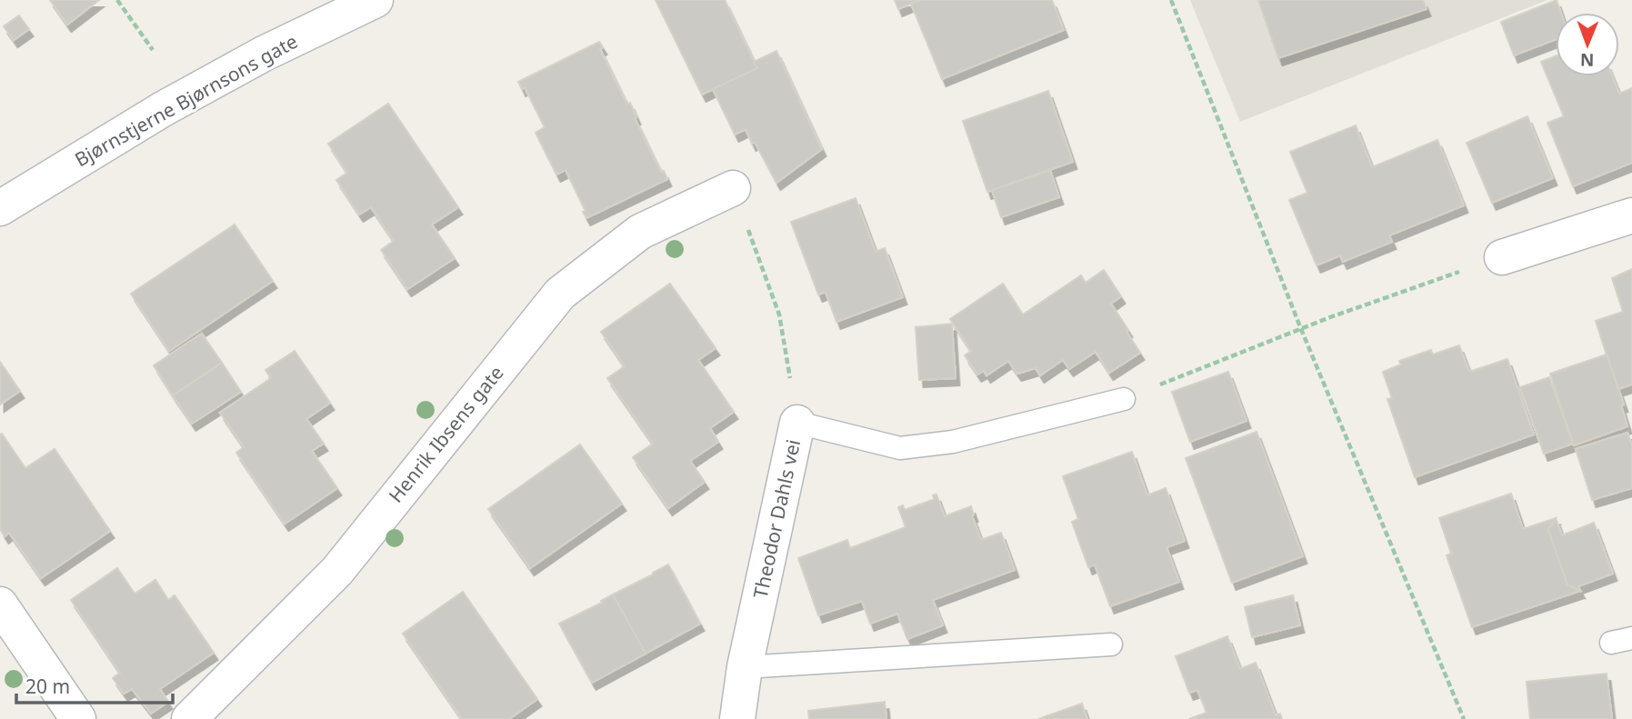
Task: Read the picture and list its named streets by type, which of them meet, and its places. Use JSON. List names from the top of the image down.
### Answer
{
  "streets": {
    "street": ["Bjørnstjerne Bjørnsons gate", "Henrik Ibsens gate", "Theodor Dahls vei"]
  },
  "scale_bar": "20 m",
  "north": "bottom"
}
